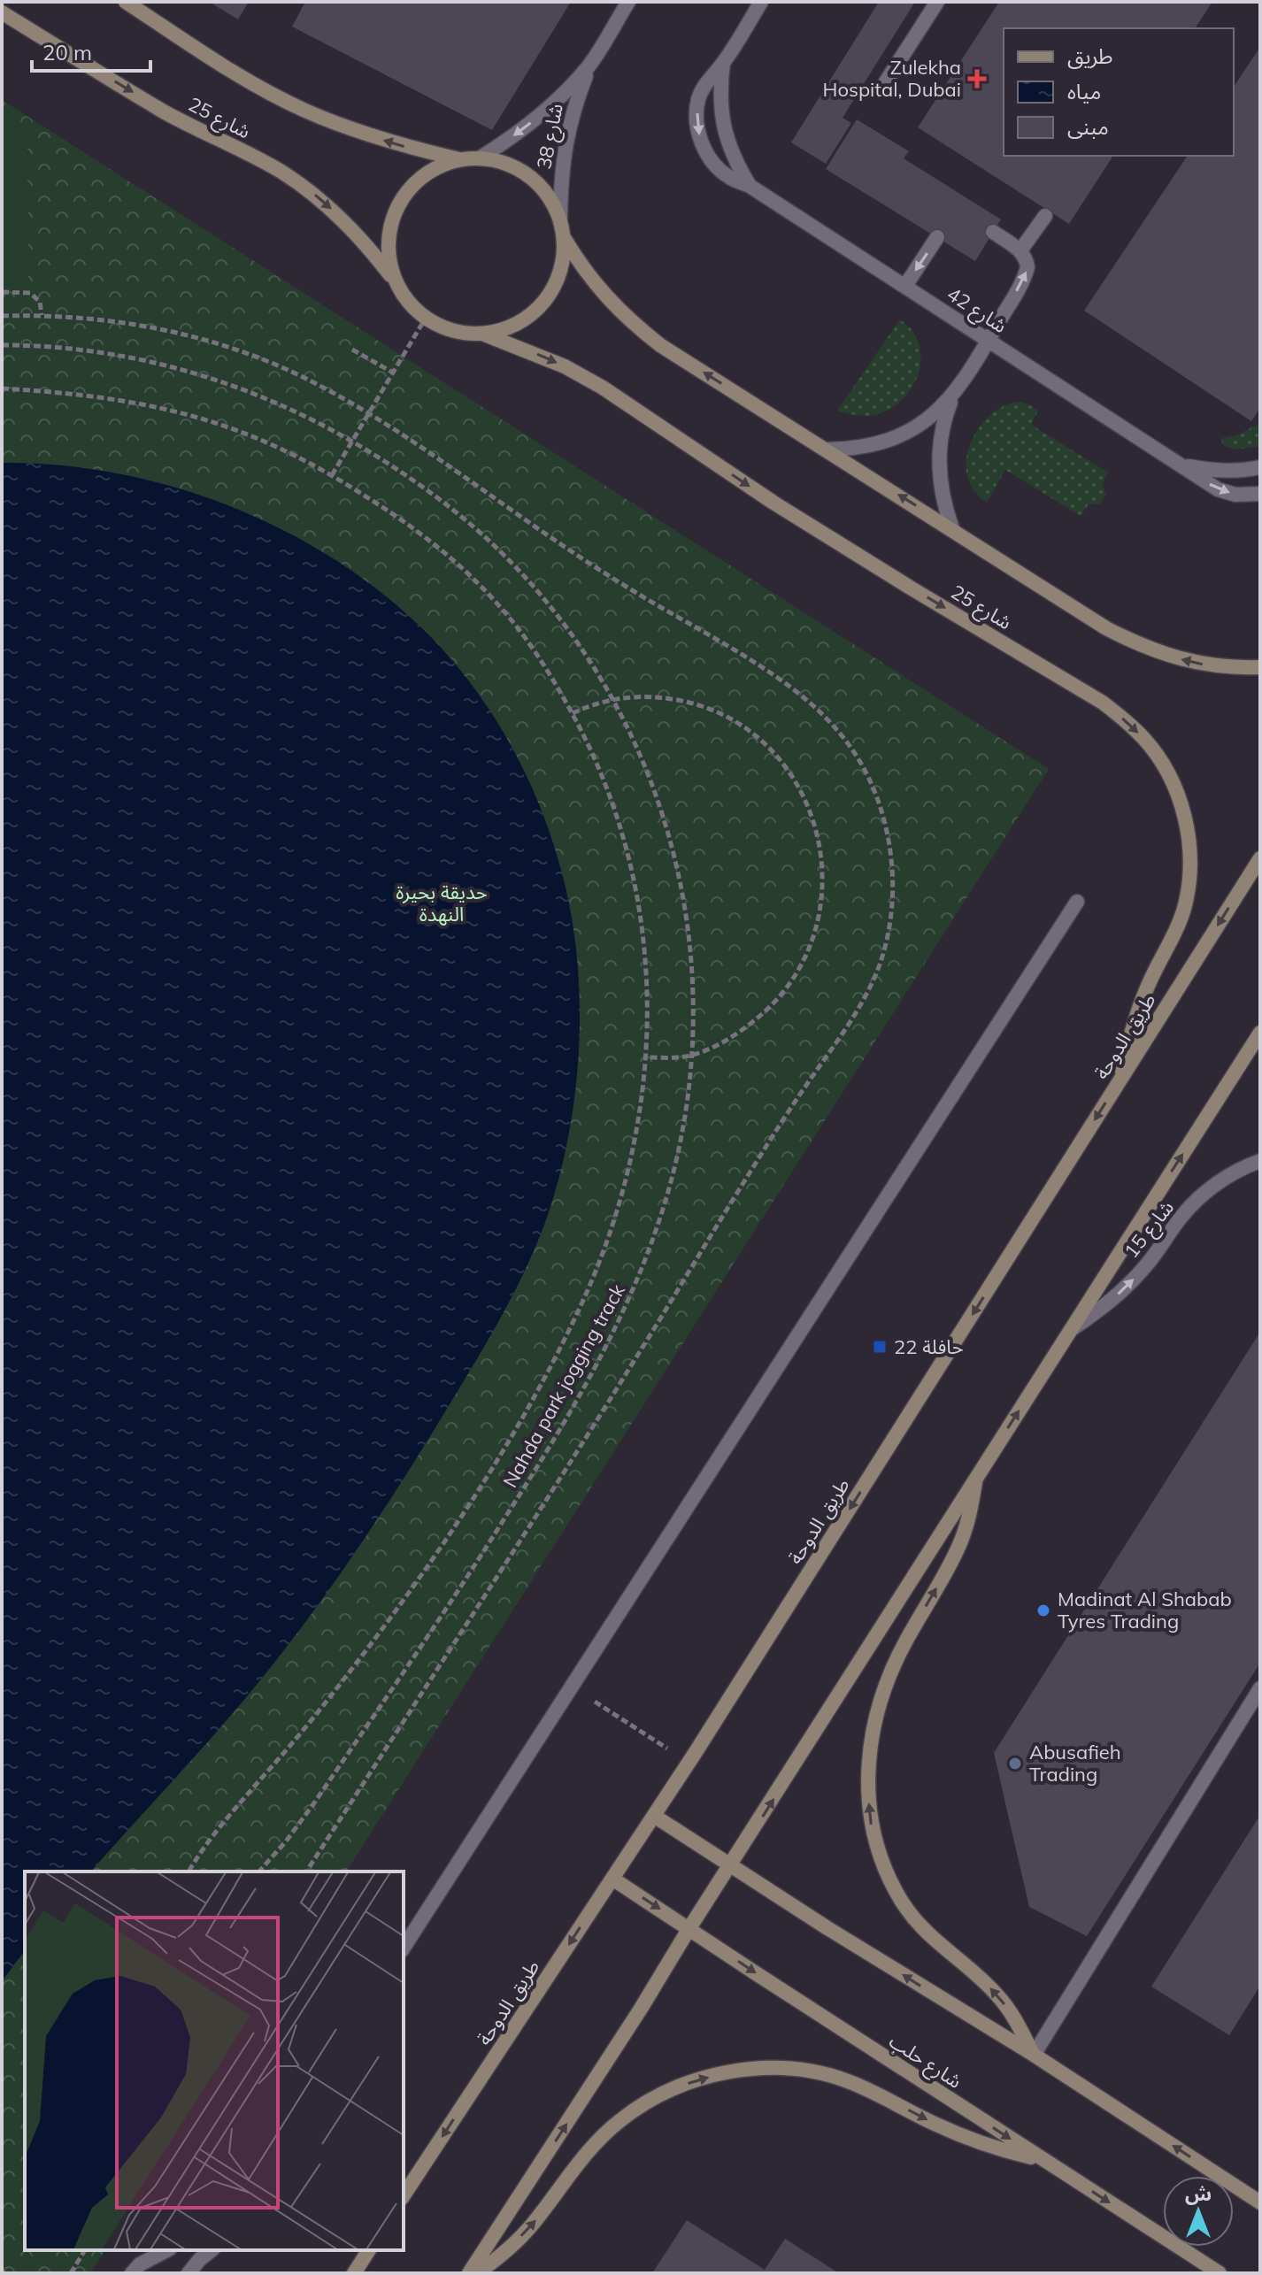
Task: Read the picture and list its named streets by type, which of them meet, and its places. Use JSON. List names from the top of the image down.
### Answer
{
  "streets": {
    "street": [
      "شارع 25",
      "شارع 38",
      "شارع 42",
      "طريق الدوحة",
      "شارع 15",
      "شارع حلب"
    ],
    "path": ["Nahda park jogging track"]
  },
  "crossings": [
    ["شارع 25", "شارع 38"],
    ["شارع 25", "طريق الدوحة"],
    ["طريق الدوحة", "شارع حلب"]
  ],
  "one_way": ["شارع 38"],
  "parks": ["حديقة بحيرة النهدة"],
  "places": {
    "health": ["Zulekha Hospital, Dubai"],
    "transit": ["حافلة 22"],
    "other": ["Madinat Al Shabab Tyres Trading", "Abusafieh Trading"]
  },
  "legend": ["طريق", "مياه", "مبنى"],
  "scale_bar": "20 m",
  "north": "top"
}
